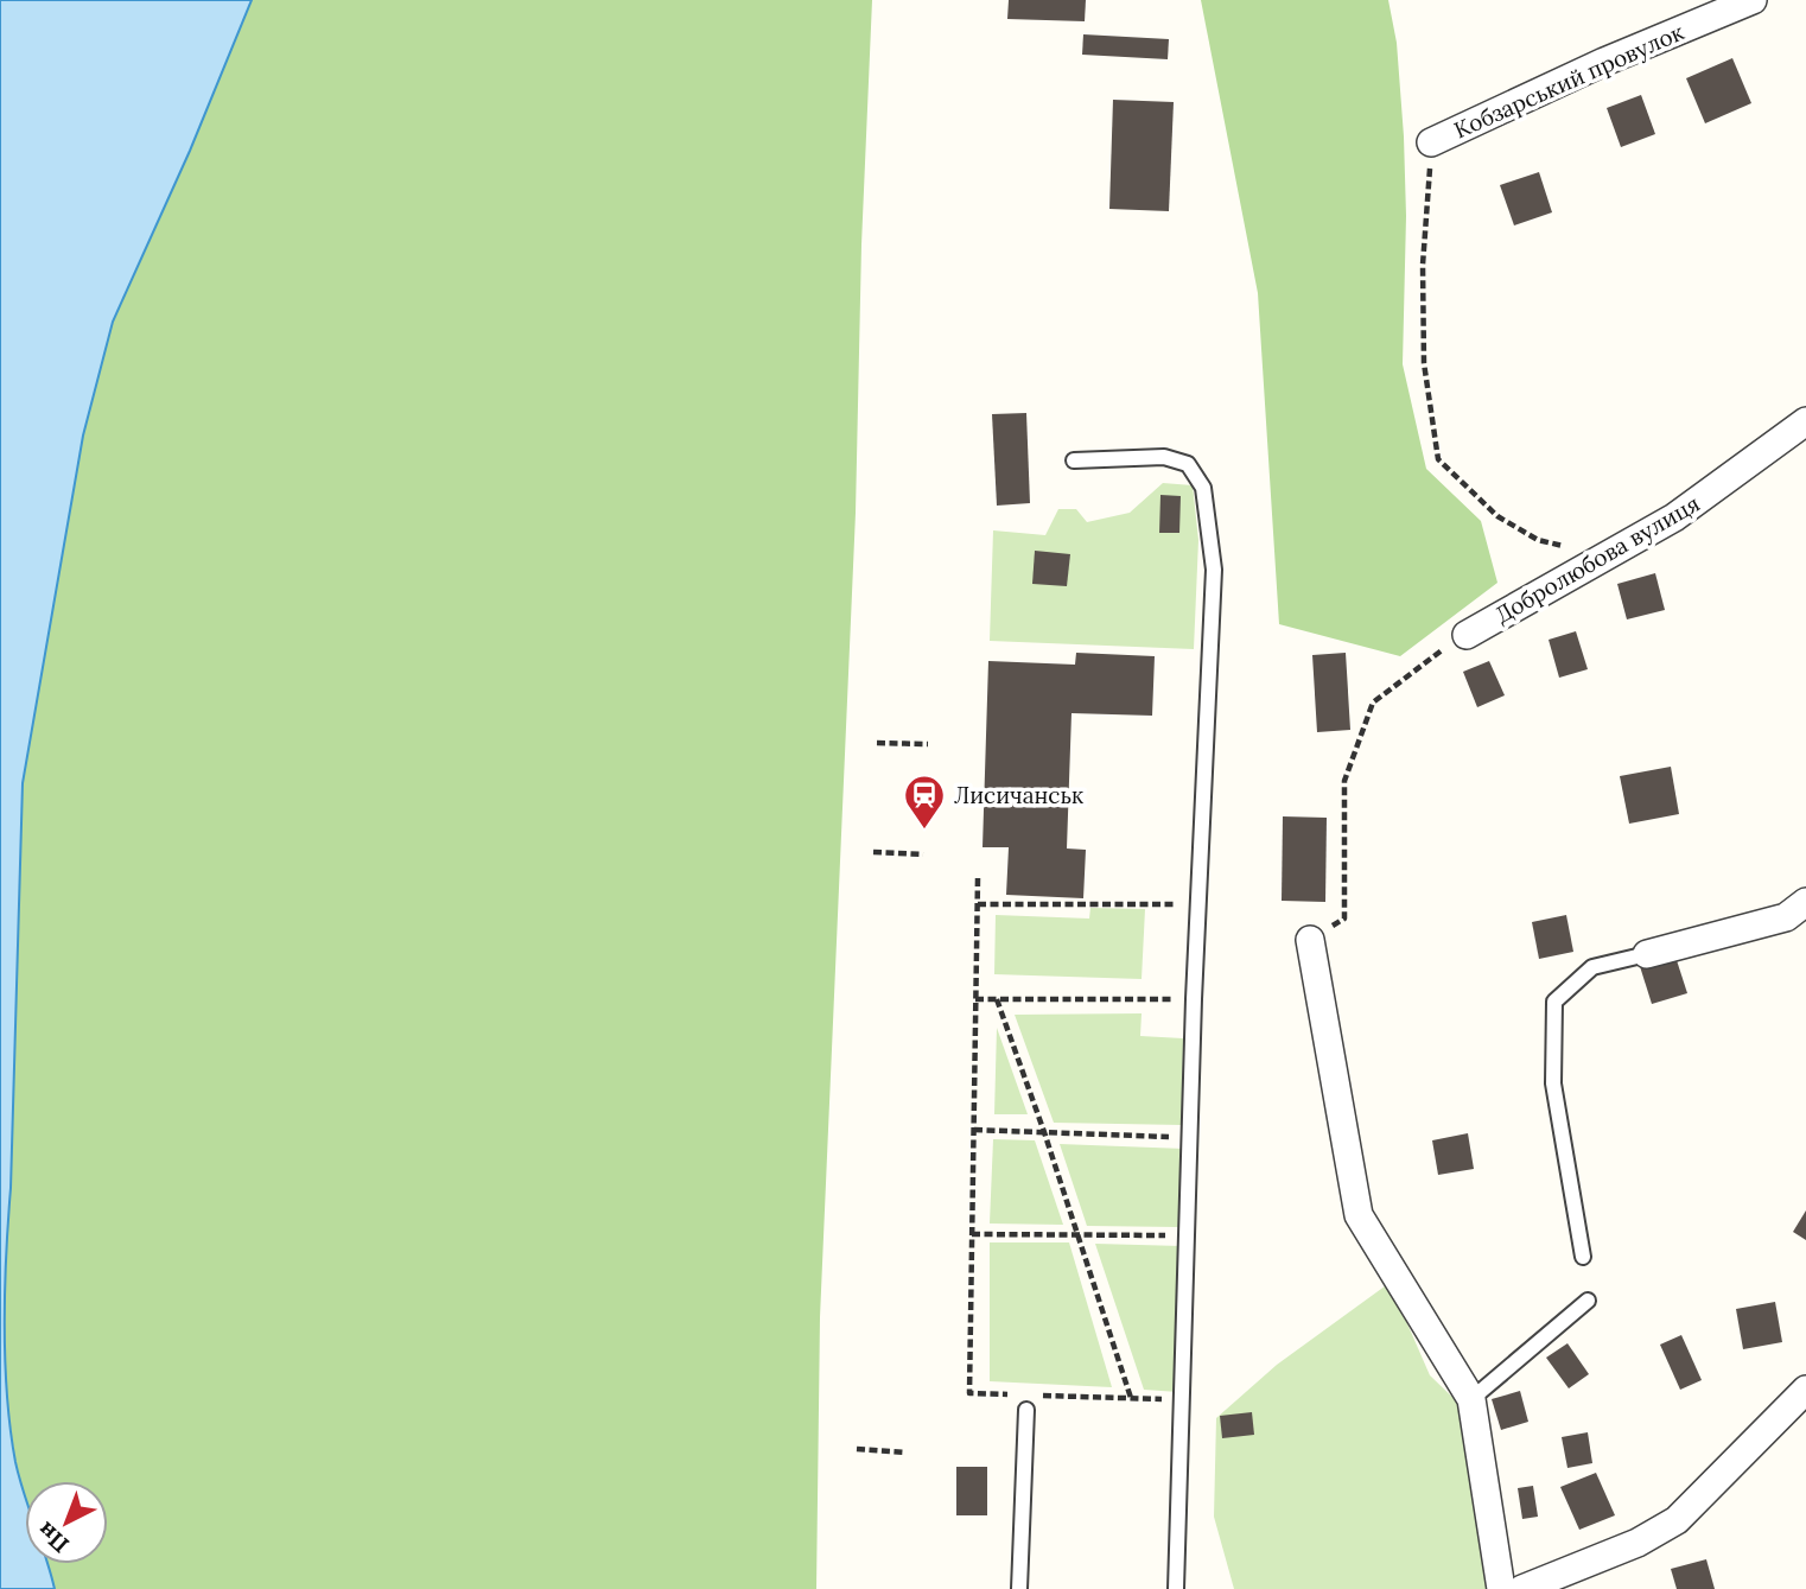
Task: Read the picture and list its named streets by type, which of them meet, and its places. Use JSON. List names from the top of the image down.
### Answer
{
  "streets": {
    "street": ["Кобзарський провулок", "Добролюбова вулиця"]
  },
  "places": {
    "station": ["Лисичанськ"]
  },
  "north": "bottom left"
}
